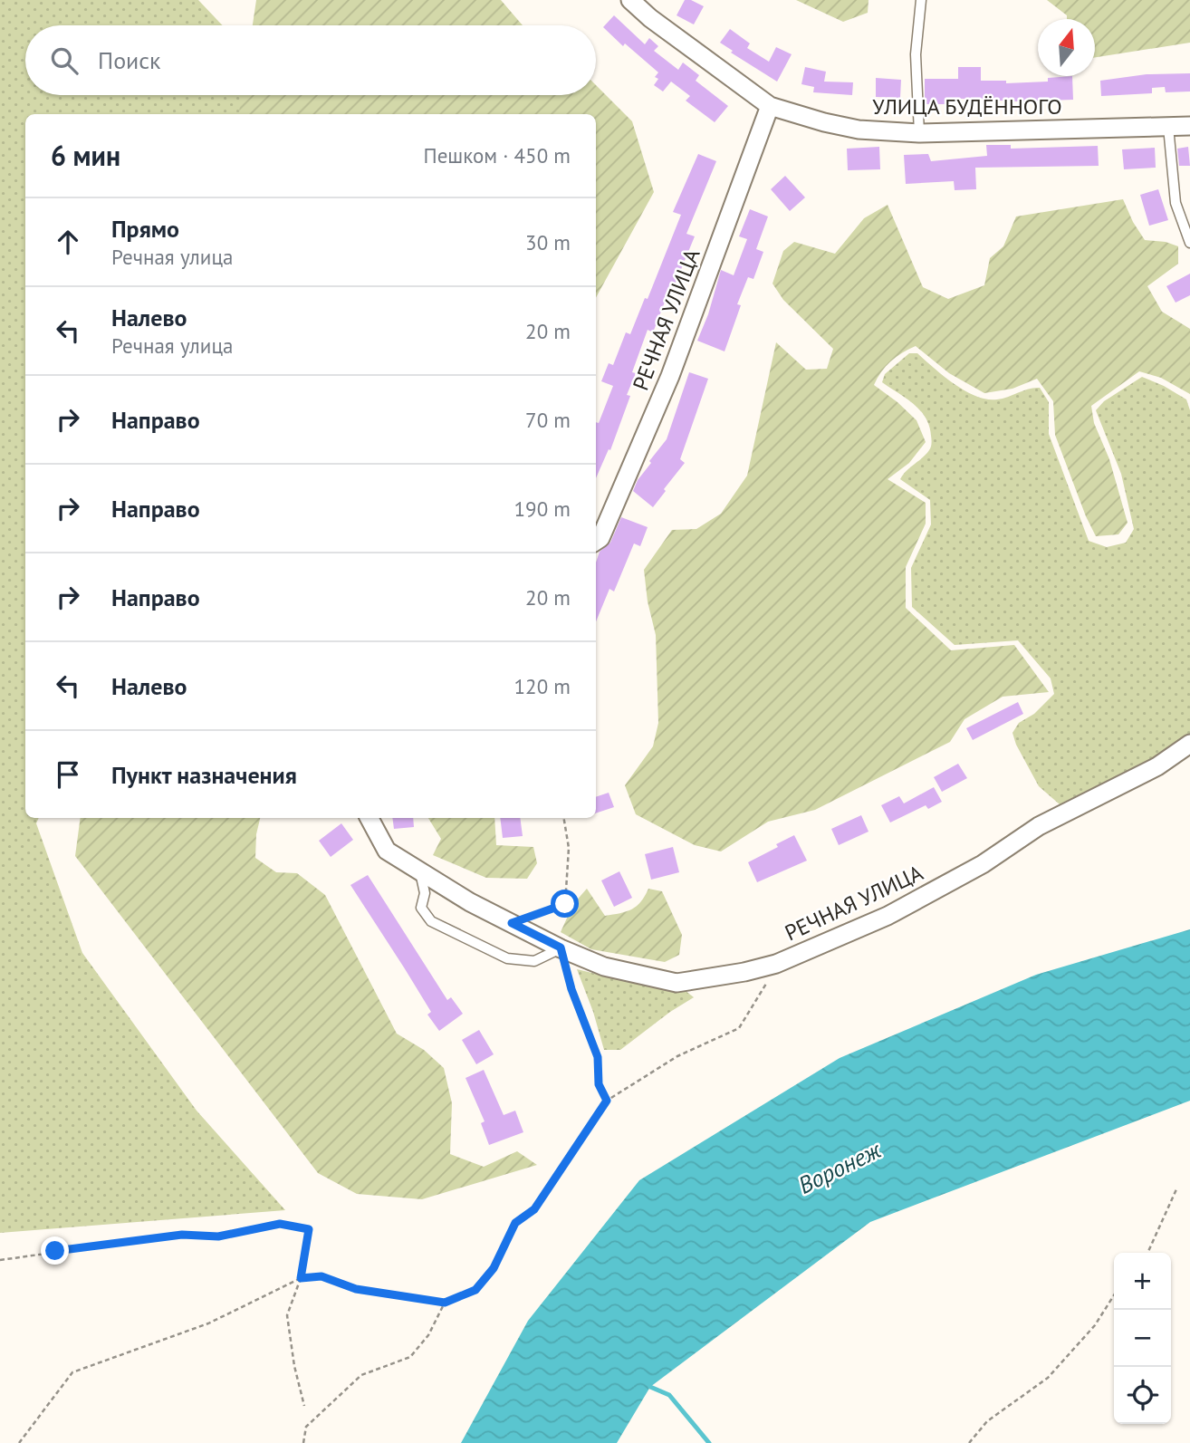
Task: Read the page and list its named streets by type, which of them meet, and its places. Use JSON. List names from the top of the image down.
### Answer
{
  "streets": {
    "street": ["УЛИЦА БУДЁННОГО", "РЕЧНАЯ УЛИЦА"]
  },
  "crossings": [
    ["УЛИЦА БУДЁННОГО", "РЕЧНАЯ УЛИЦА"]
  ],
  "water": ["Воронеж"],
  "north": "top",
  "page": {
    "search": "Поиск",
    "heading": ["6 мин", "Пешком · 450 m"],
    "list": [
      ["Прямо", "Речная улица", "30 m"],
      ["Налево", "Речная улица", "20 m"],
      ["Направо", "70 m"],
      ["Направо", "190 m"],
      ["Направо", "20 m"],
      ["Налево", "120 m"],
      "Пункт назначения"
    ],
    "map_buttons": ["+", "−"]
  }
}
